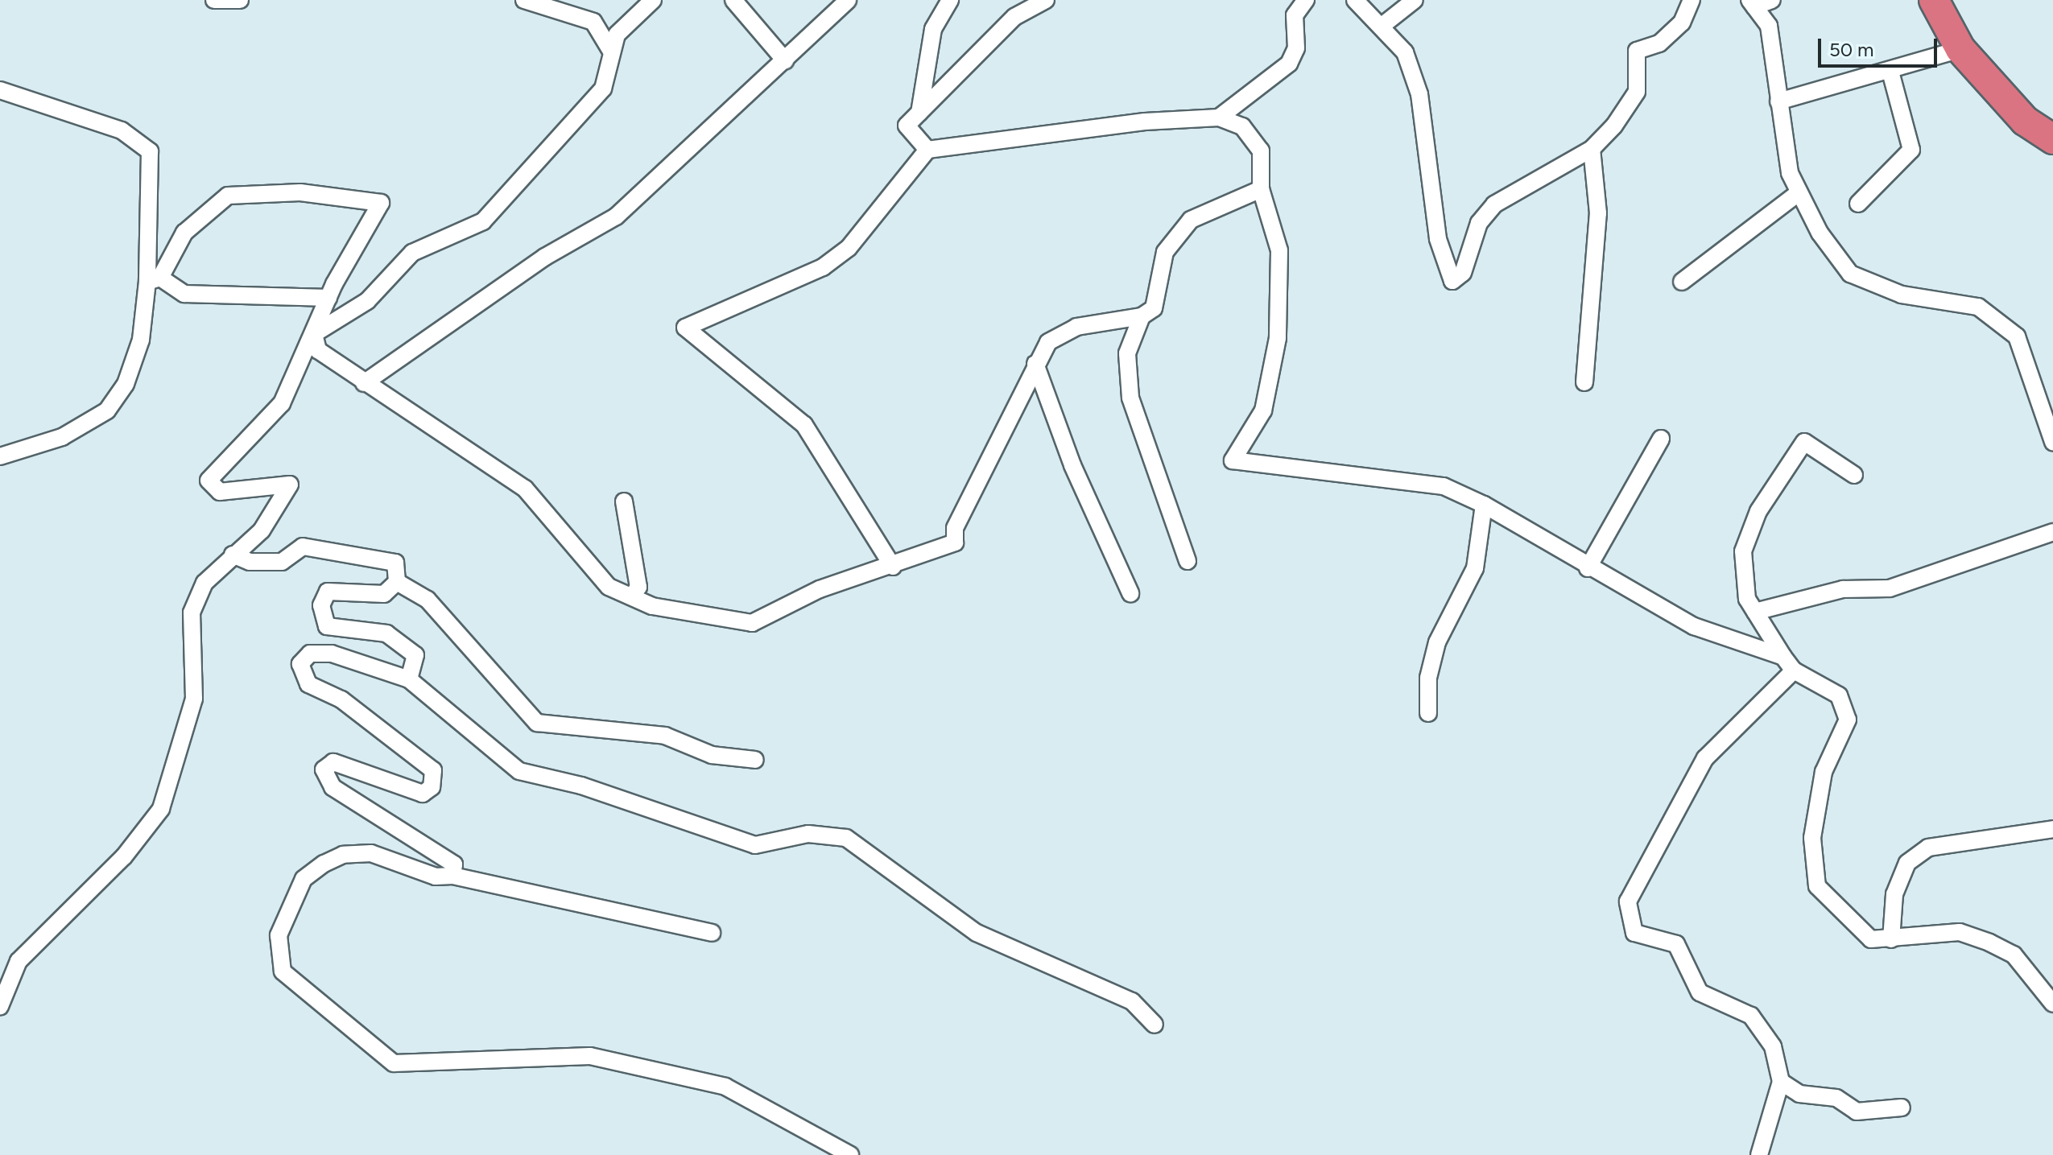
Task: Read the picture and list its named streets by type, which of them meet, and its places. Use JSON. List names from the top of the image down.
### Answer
{
  "scale_bar": "50 m"
}
